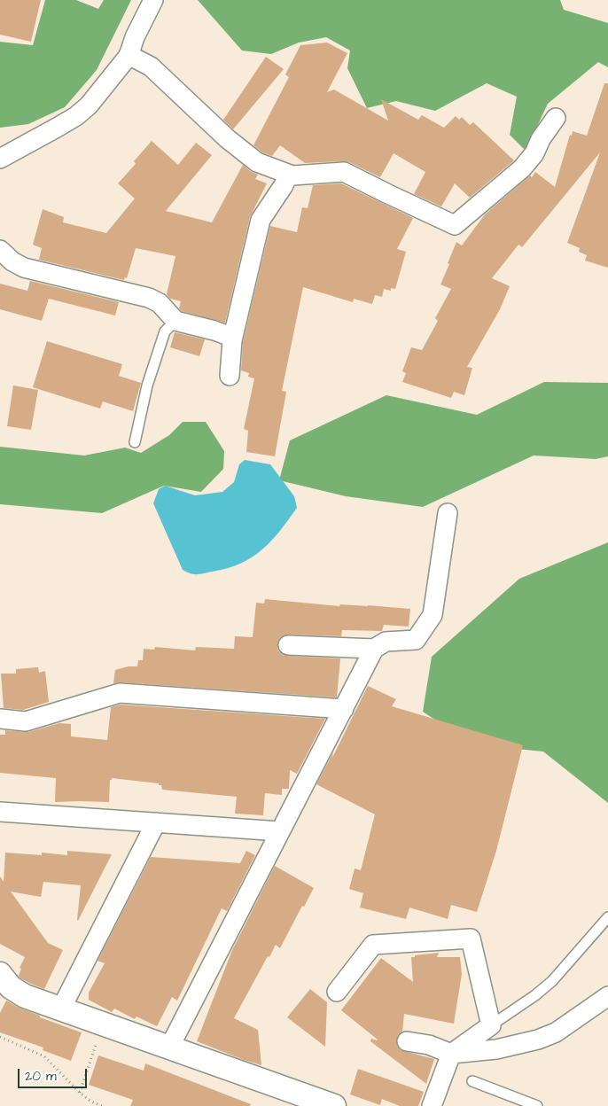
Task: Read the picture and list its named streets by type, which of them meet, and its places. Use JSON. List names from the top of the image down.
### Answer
{
  "scale_bar": "20 m"
}
